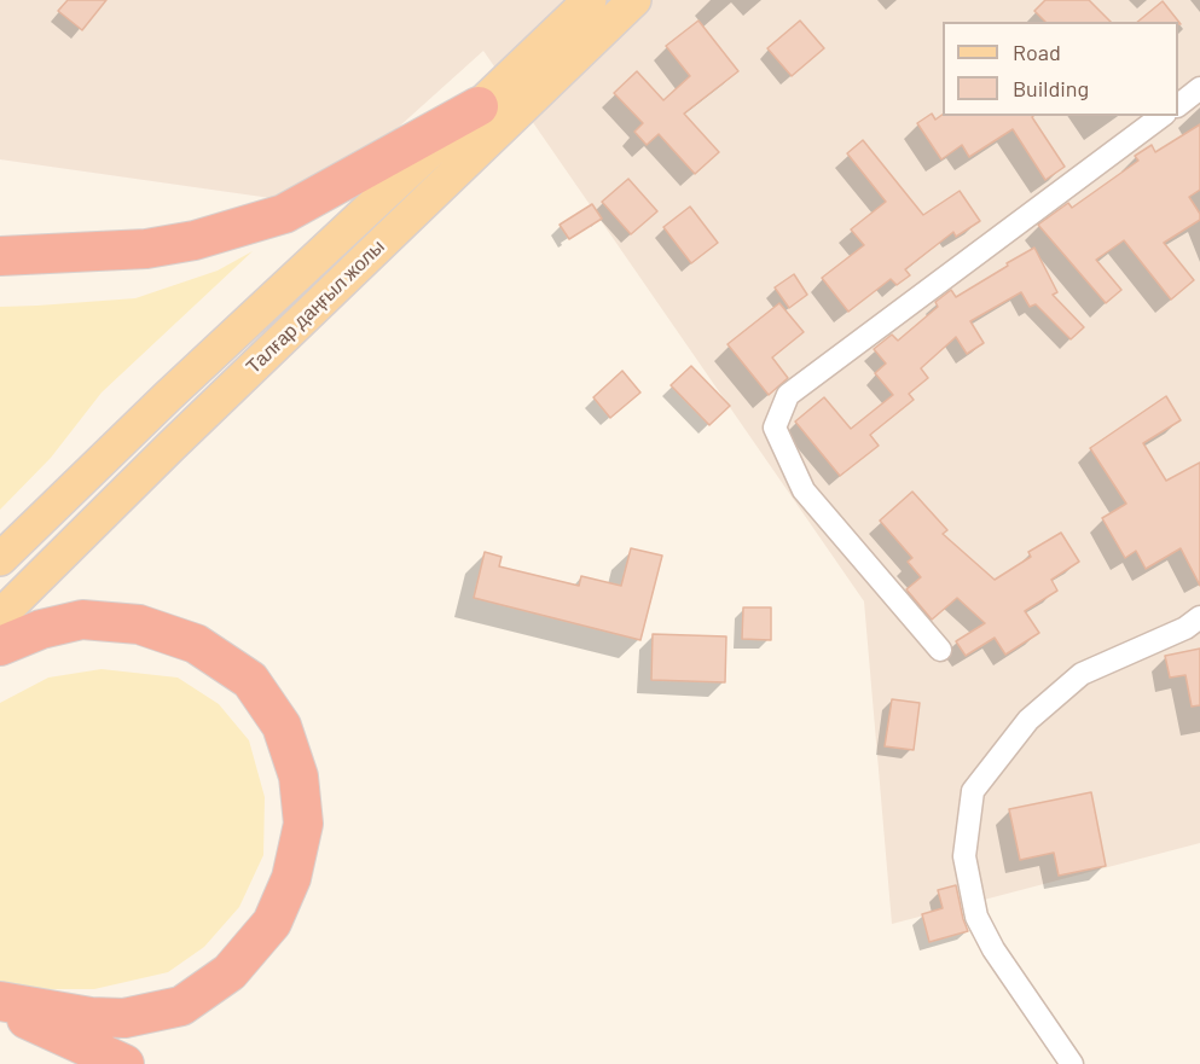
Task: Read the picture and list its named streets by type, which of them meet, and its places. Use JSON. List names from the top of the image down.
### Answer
{
  "streets": {
    "main road": ["Талғар даңғыл жолы"]
  },
  "legend": ["Road", "Building"]
}
